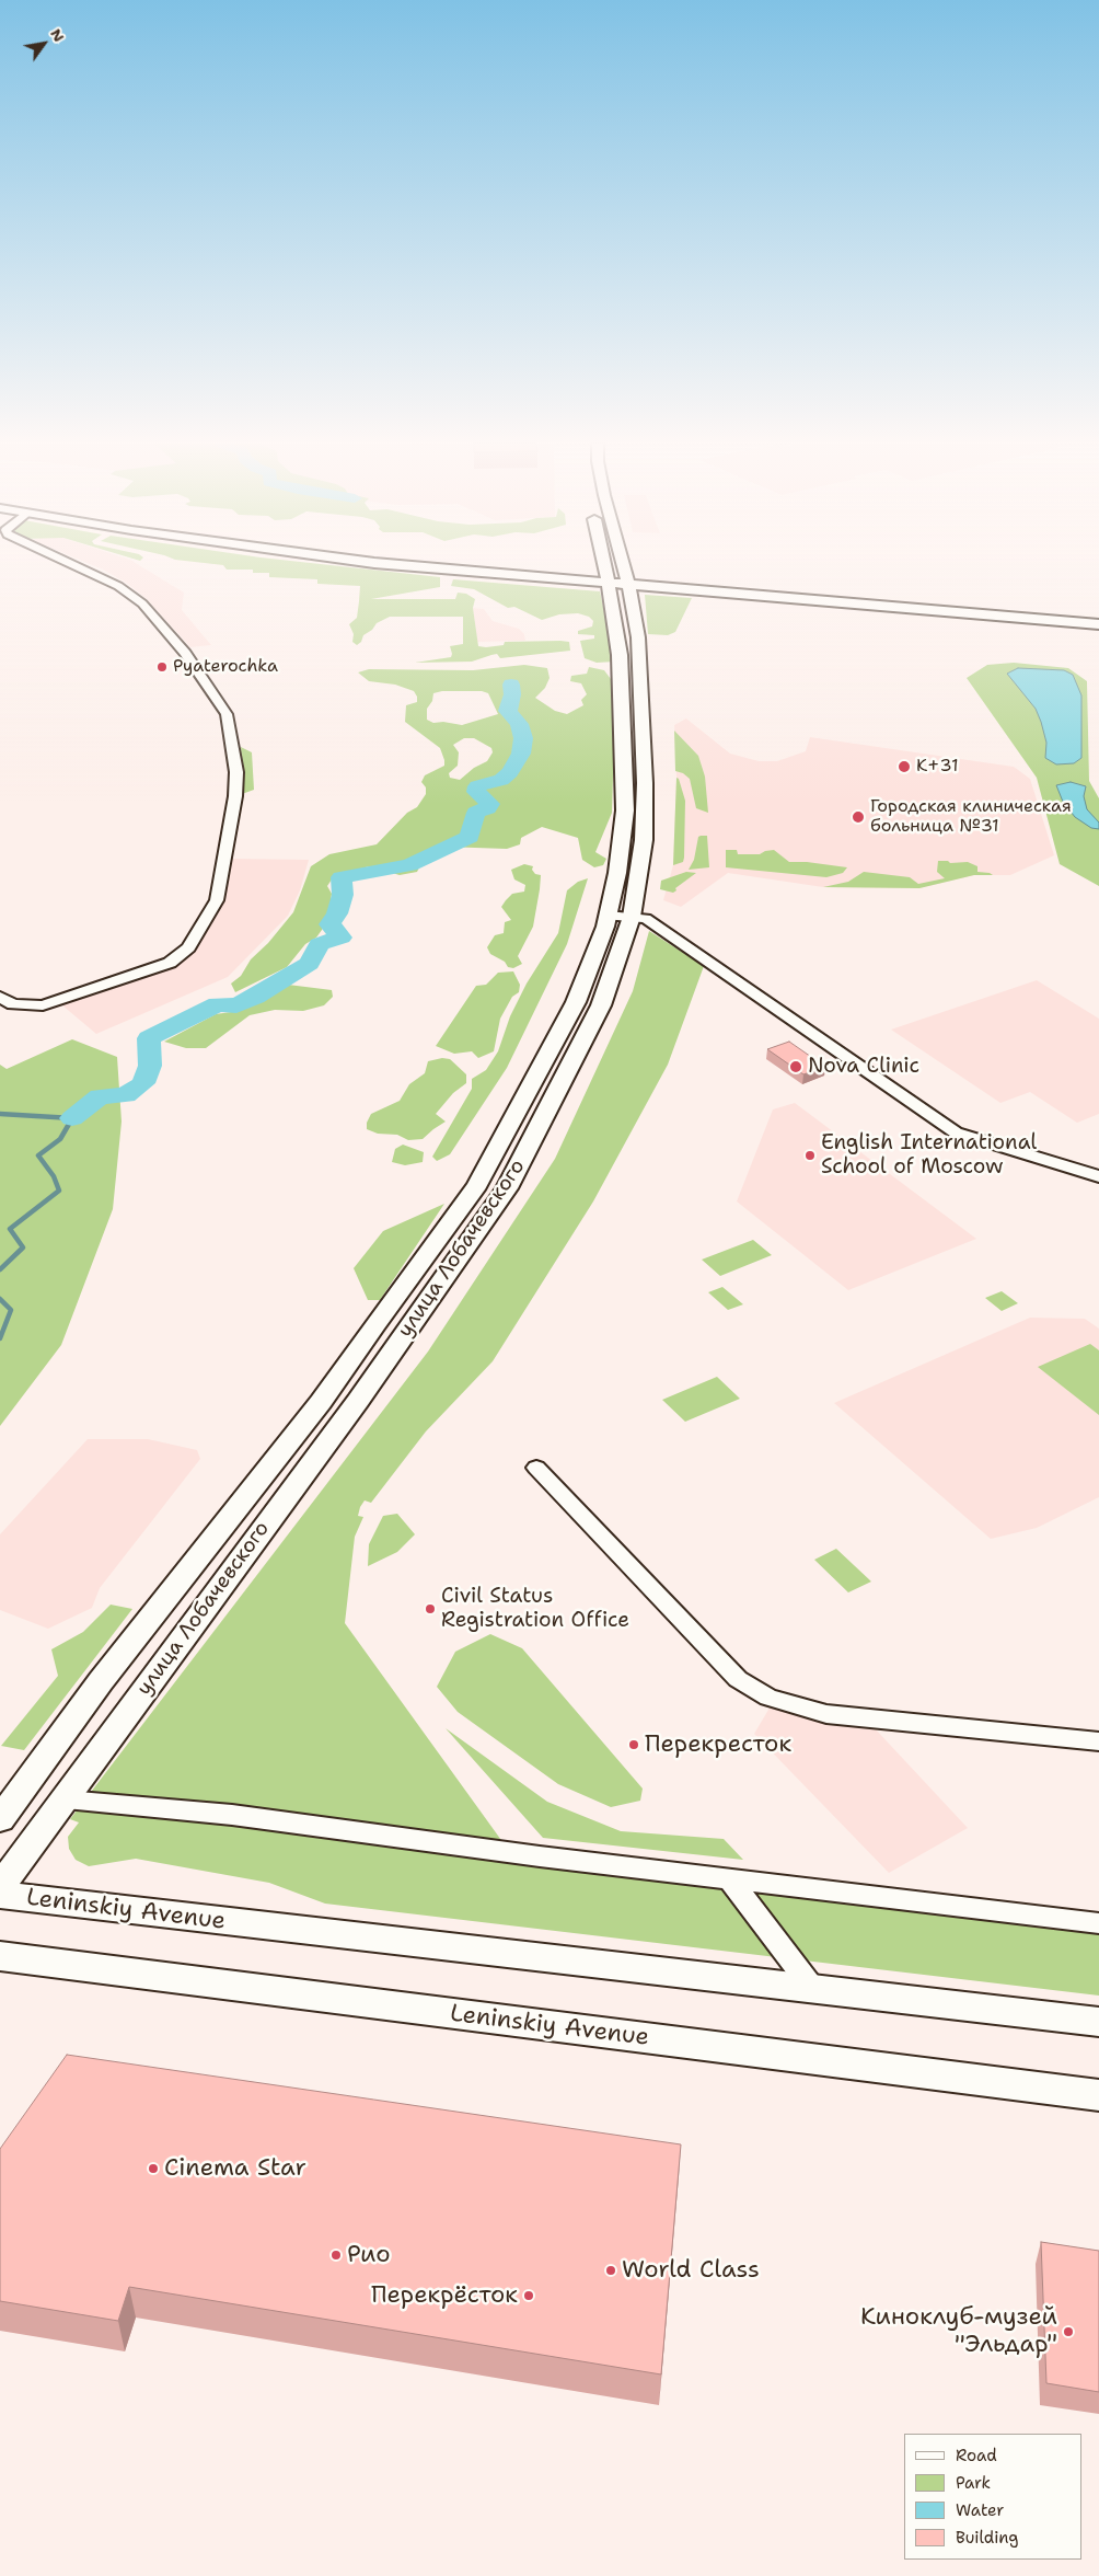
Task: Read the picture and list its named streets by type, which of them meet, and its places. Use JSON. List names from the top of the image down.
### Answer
{
  "streets": {
    "main road": ["улица Лобачевского", "Leninskiy Avenue"]
  },
  "places": [
    "Pyaterochka",
    "К+31",
    "Городская клиническая больница №31",
    "Nova Clinic",
    "English International School of Moscow",
    "Civil Status Registration Office",
    "Перекресток",
    "Cinema Star",
    "Рио",
    "World Class",
    "Перекрёсток",
    "Киноклуб-музей \"Эльдар\""
  ],
  "legend": [
    "Road",
    "Park",
    "Water",
    "Building"
  ],
  "north": "top right"
}
